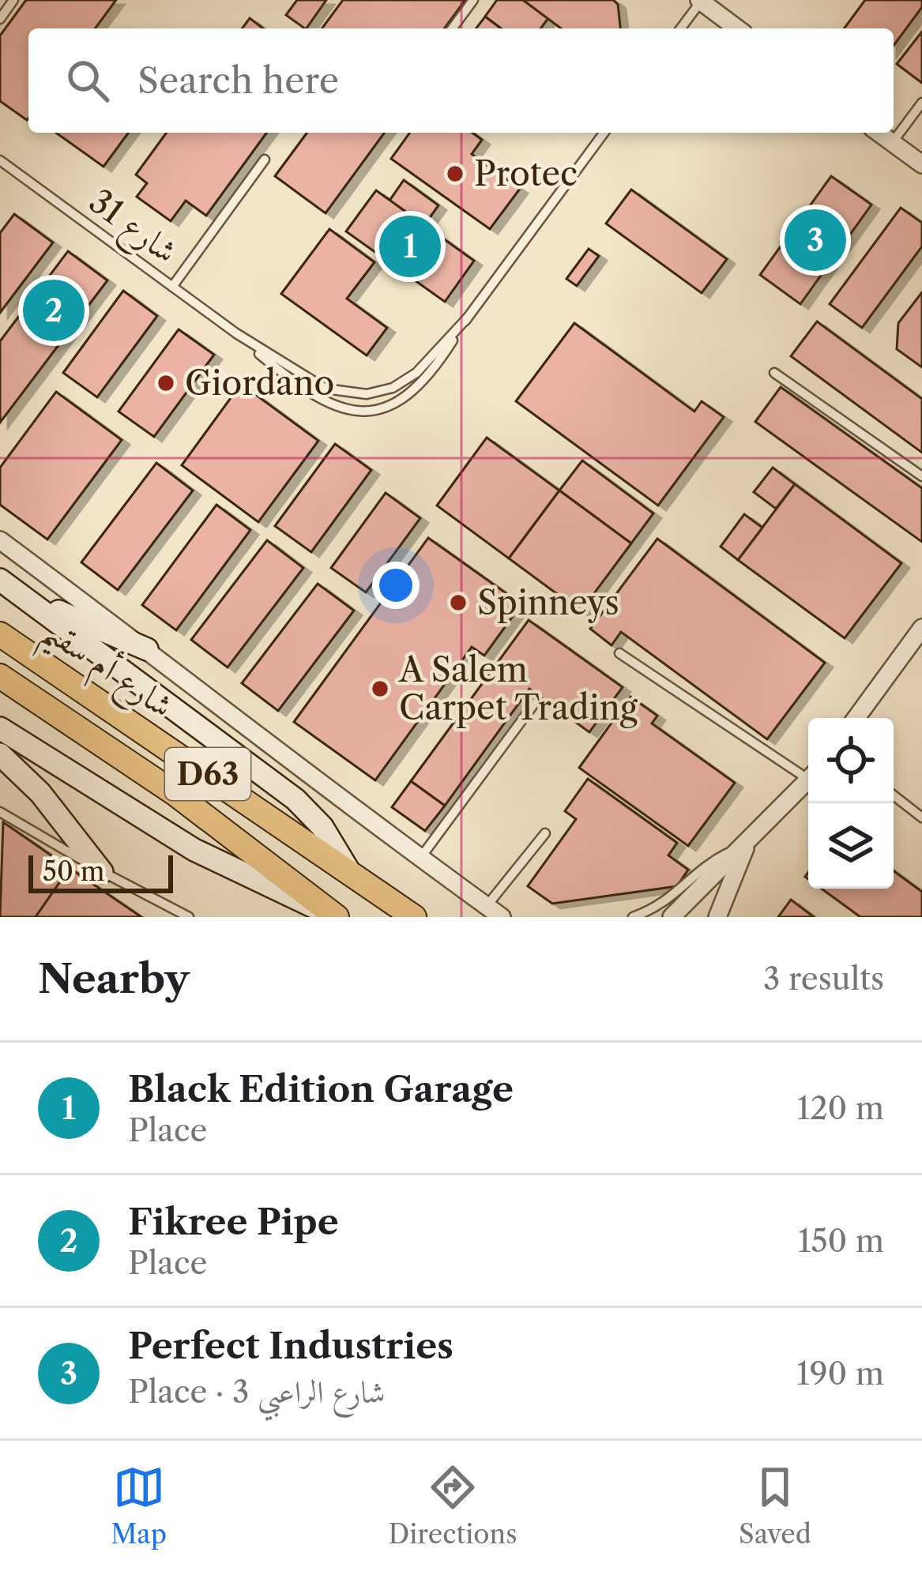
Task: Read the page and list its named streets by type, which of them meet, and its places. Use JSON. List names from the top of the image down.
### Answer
{
  "streets": {
    "main road": ["شارع أم سقيم", "D63"],
    "lane": ["شارع 31"]
  },
  "places": [
    "Protec",
    "Giordano",
    "Spinneys",
    "A Salem Carpet Trading"
  ],
  "scale_bar": "50 m",
  "page": {
    "search": "Search here",
    "pins": ["3", "1", "2"],
    "scale": "50 m",
    "heading": ["Nearby", "3 results"],
    "list": [
      {
        "mark": "1",
        "name": "Black Edition Garage",
        "note": "Place",
        "value": "120 m"
      },
      {
        "mark": "2",
        "name": "Fikree Pipe",
        "note": "Place",
        "value": "150 m"
      },
      {
        "mark": "3",
        "name": "Perfect Industries",
        "note": "Place · شارع الراعبي 3",
        "value": "190 m"
      }
    ],
    "nav": ["Map", "Directions", "Saved"]
  }
}
